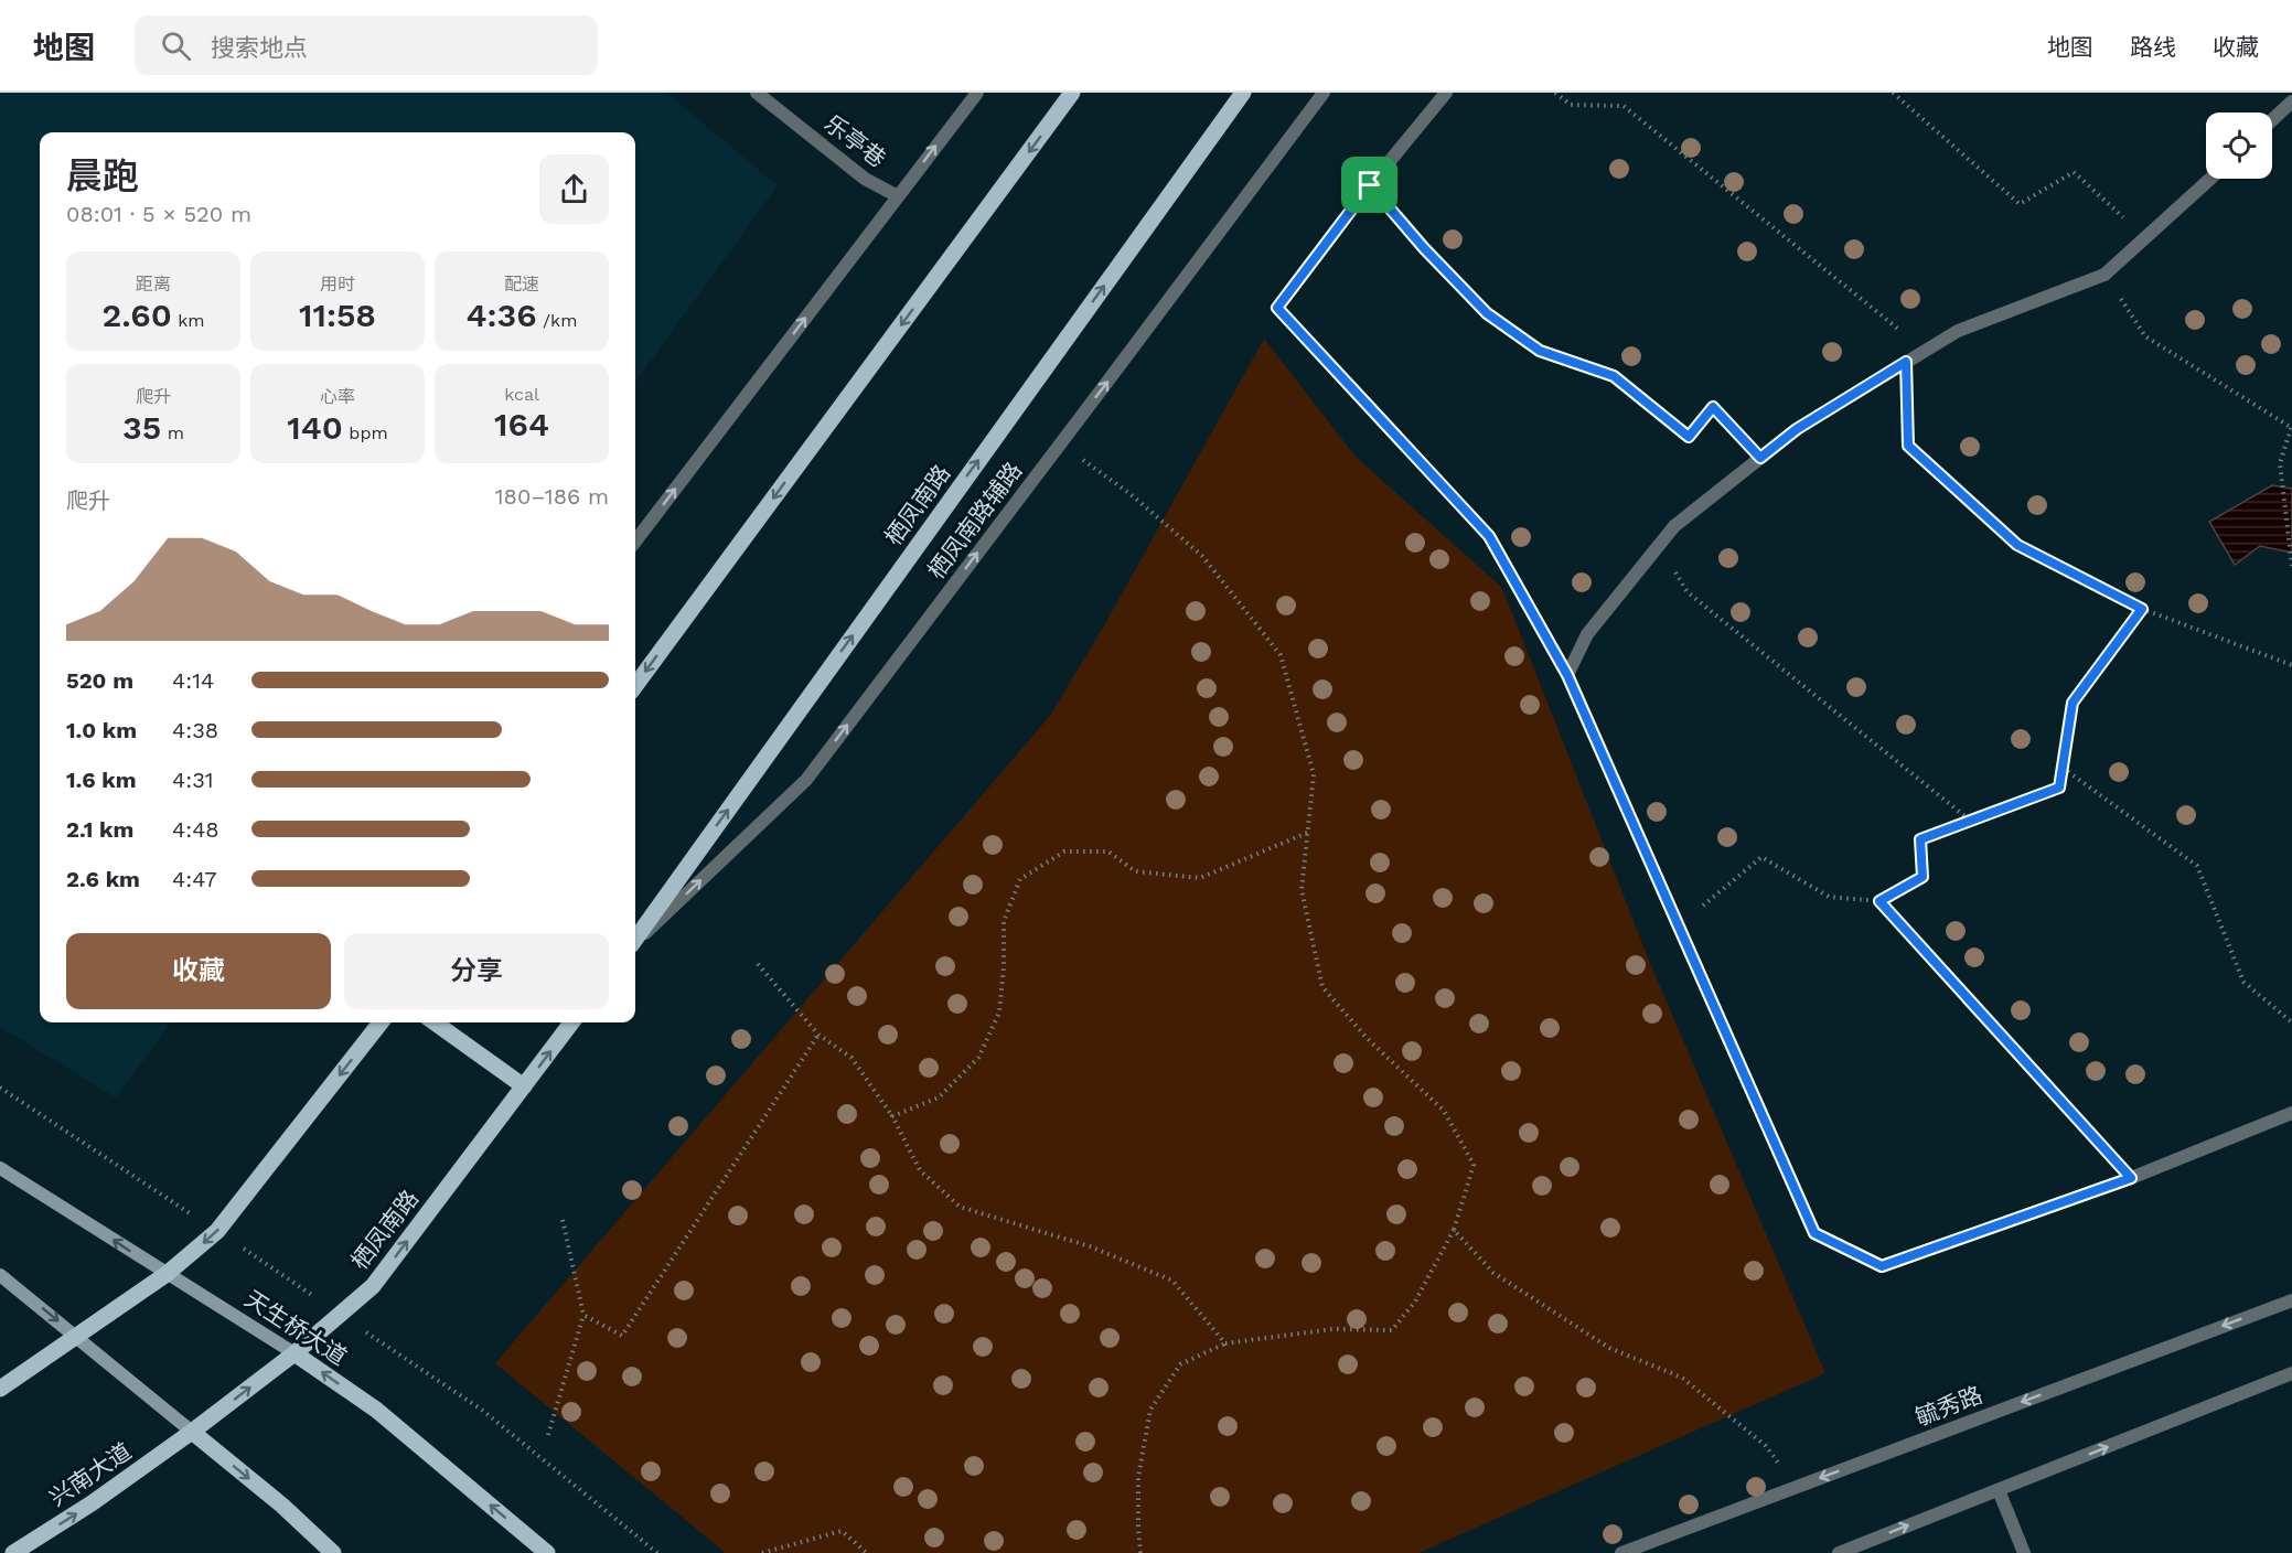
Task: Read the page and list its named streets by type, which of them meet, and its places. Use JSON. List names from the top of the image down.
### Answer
{
  "streets": {
    "main road": ["栖凤南路", "天生桥大道", "兴南大道"],
    "street": ["乐亭巷", "栖凤南路辅路", "毓秀路"]
  },
  "crossings": [
    ["栖凤南路", "天生桥大道"],
    ["栖凤南路", "兴南大道"]
  ],
  "one_way": ["栖凤南路辅路"],
  "page": {
    "header": "地图",
    "search": "搜索地点",
    "nav": ["地图", "路线", "收藏"],
    "heading": ["晨跑", "08:01 · 5 × 520 m"],
    "stats": [
      ["距离", "2.60 km"],
      ["用时", "11:58"],
      ["配速", "4:36 /km"],
      ["爬升", "35 m"],
      ["心率", "140 bpm"],
      ["kcal", "164"]
    ],
    "chart": ["爬升", "180–186 m"],
    "list": [
      {
        "name": "520 m",
        "note": "4:14"
      },
      {
        "name": "1.0 km",
        "note": "4:38"
      },
      {
        "name": "1.6 km",
        "note": "4:31"
      },
      {
        "name": "2.1 km",
        "note": "4:48"
      },
      {
        "name": "2.6 km",
        "note": "4:47"
      }
    ],
    "buttons": ["收藏", "分享"]
  }
}
